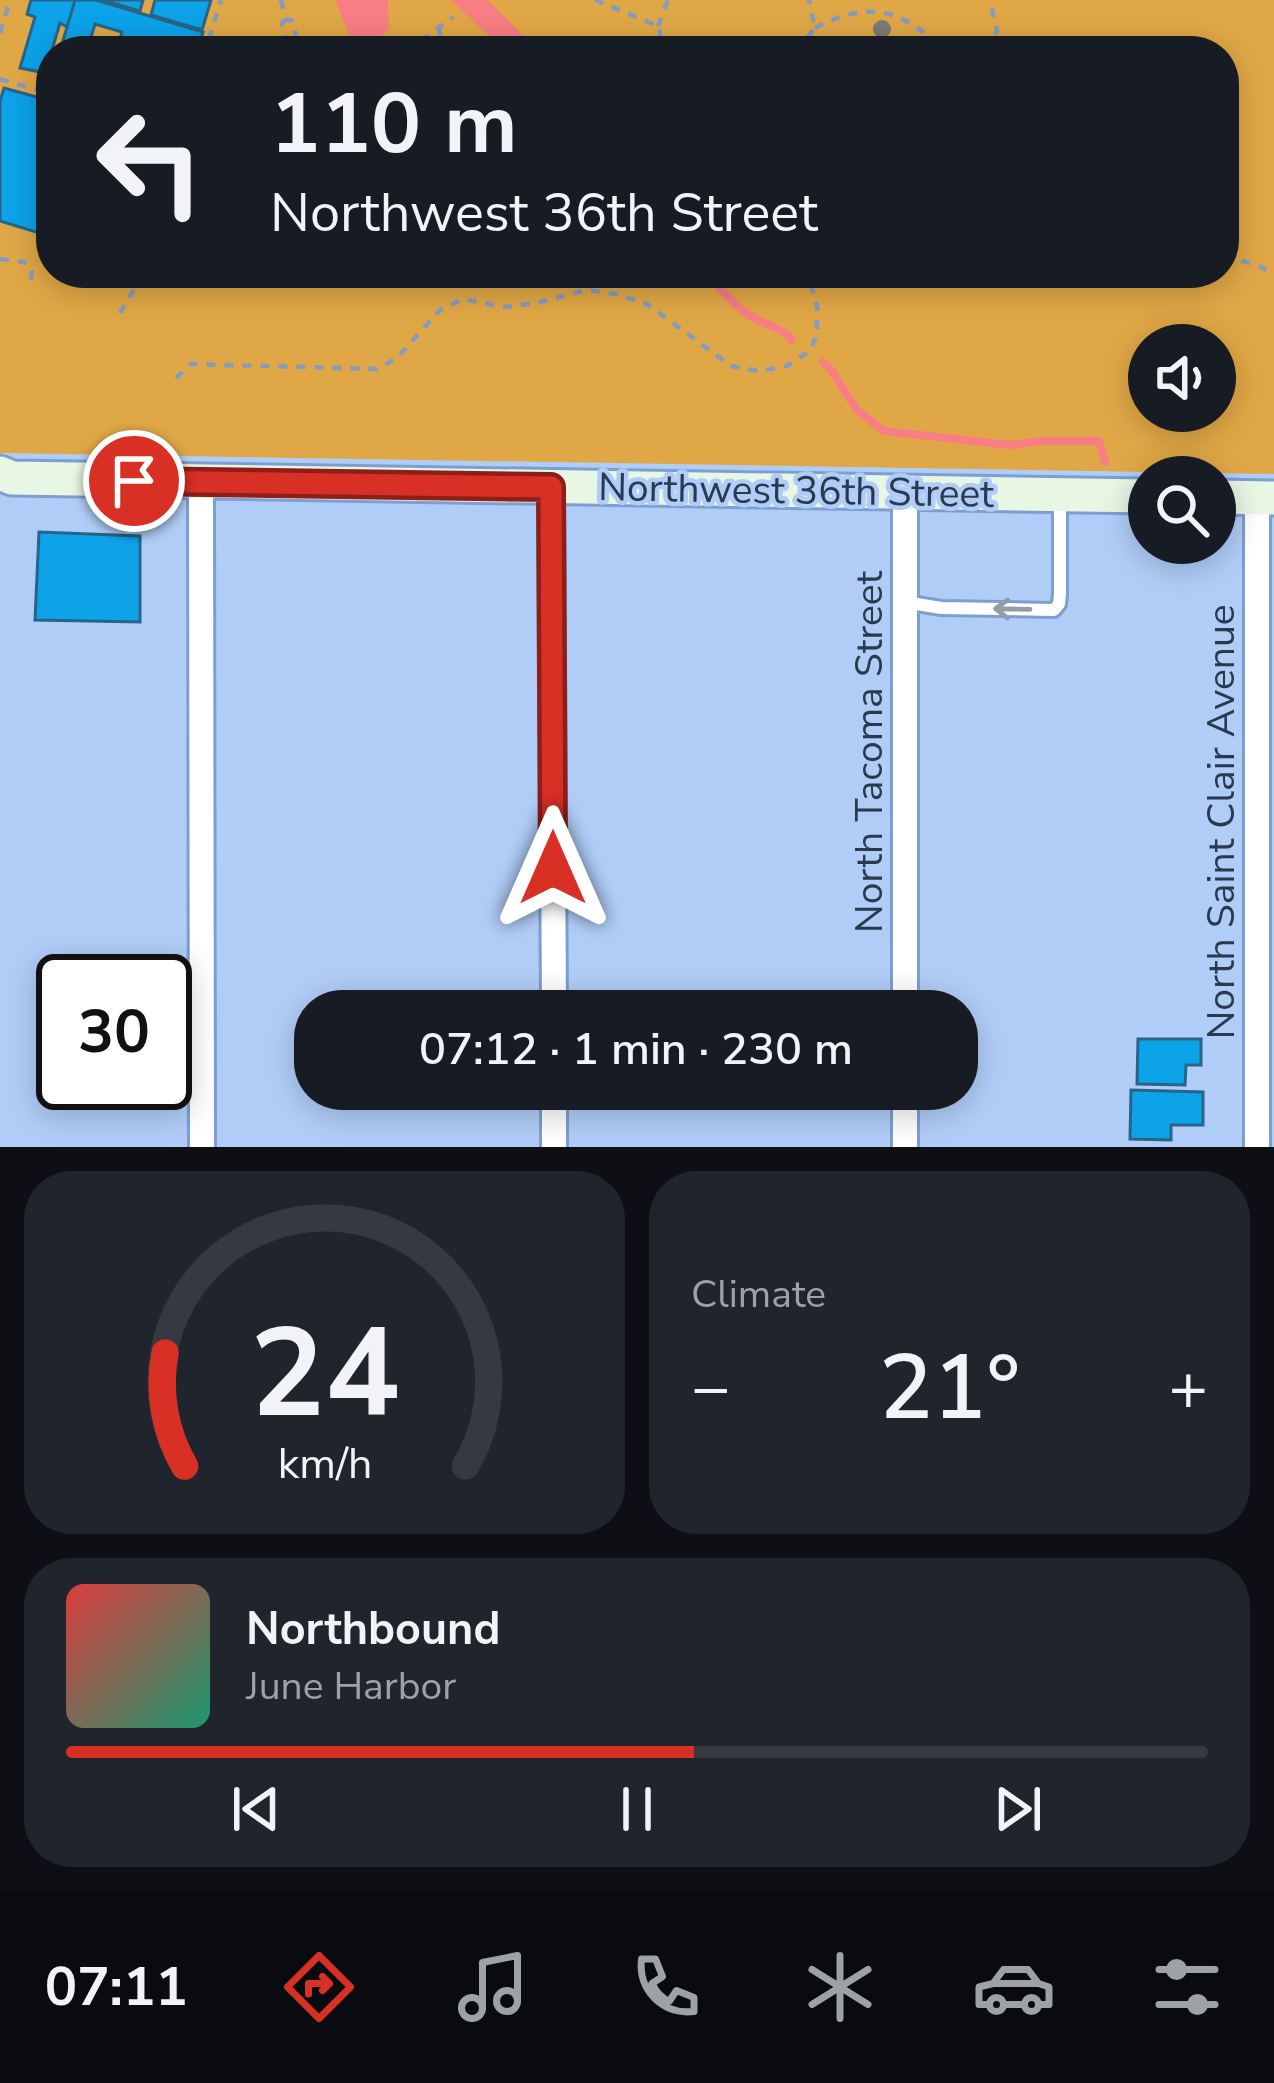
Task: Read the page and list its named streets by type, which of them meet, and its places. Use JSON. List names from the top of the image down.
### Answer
{
  "streets": {
    "main road": ["Northwest 36th Street"],
    "street": ["North Tacoma Street", "North Saint Clair Avenue"]
  },
  "crossings": [
    ["Northwest 36th Street", "North Tacoma Street"]
  ],
  "page": {
    "turn": ["110 m", "Northwest 36th Street"],
    "limit": "30",
    "trip": "07:12 · 1 min · 230 m",
    "tile": "Climate",
    "heat": ["−", "21°", "+"],
    "song": ["Northbound", "June Harbor"],
    "tabs": "07:11",
    "gauge": ["24", "km/h"]
  }
}
